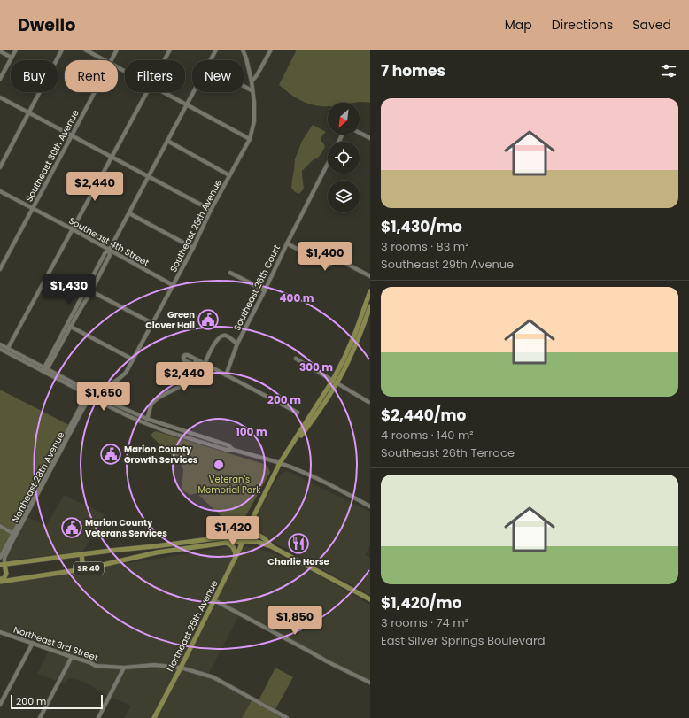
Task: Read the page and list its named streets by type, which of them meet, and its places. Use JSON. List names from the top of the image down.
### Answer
{
  "streets": {
    "main road": ["SR 40", "Northeast 25th Avenue"],
    "street": [
      "Southeast 30th Avenue",
      "Southeast 28th Avenue",
      "Southeast 4th Street",
      "Southeast 26th Court",
      "Northeast 28th Avenue",
      "Northeast 3rd Street"
    ]
  },
  "crossings": [
    ["Southeast 30th Avenue", "Southeast 4th Street"],
    ["Southeast 28th Avenue", "Southeast 4th Street"],
    ["Southeast 28th Avenue", "Northeast 28th Avenue"],
    ["Northeast 28th Avenue", "SR 40"],
    ["SR 40", "Northeast 25th Avenue"],
    ["Northeast 25th Avenue", "Northeast 3rd Street"]
  ],
  "parks": ["Veteran's Memorial Park"],
  "places": {
    "public building": ["Green Clover Hall", "Marion County Growth Services", "Marion County Veterans Services"],
    "restaurant": ["Charlie Horse"]
  },
  "scale_bar": "200 m",
  "north": "bottom left",
  "page": {
    "header": "Dwello",
    "nav": ["Map", "Directions", "Saved"],
    "heading": "7 homes",
    "chip": [
      "Buy",
      "Rent",
      "Filters",
      "New"
    ],
    "list": [
      {
        "name": "$1,430/mo",
        "note": "3 rooms · 83 m² · Southeast 29th Avenue"
      },
      {
        "name": "$2,440/mo",
        "note": "4 rooms · 140 m² · Southeast 26th Terrace"
      },
      {
        "name": "$1,420/mo",
        "note": "3 rooms · 74 m² · East Silver Springs Boulevard"
      }
    ],
    "price": [
      "$2,440",
      "$1,400",
      "$1,430",
      "$2,440",
      "$1,650",
      "$1,420",
      "$1,850"
    ],
    "scale": "200 m"
  },
  "rings": [
    "400 m",
    "300 m",
    "200 m",
    "100 m"
  ]
}
